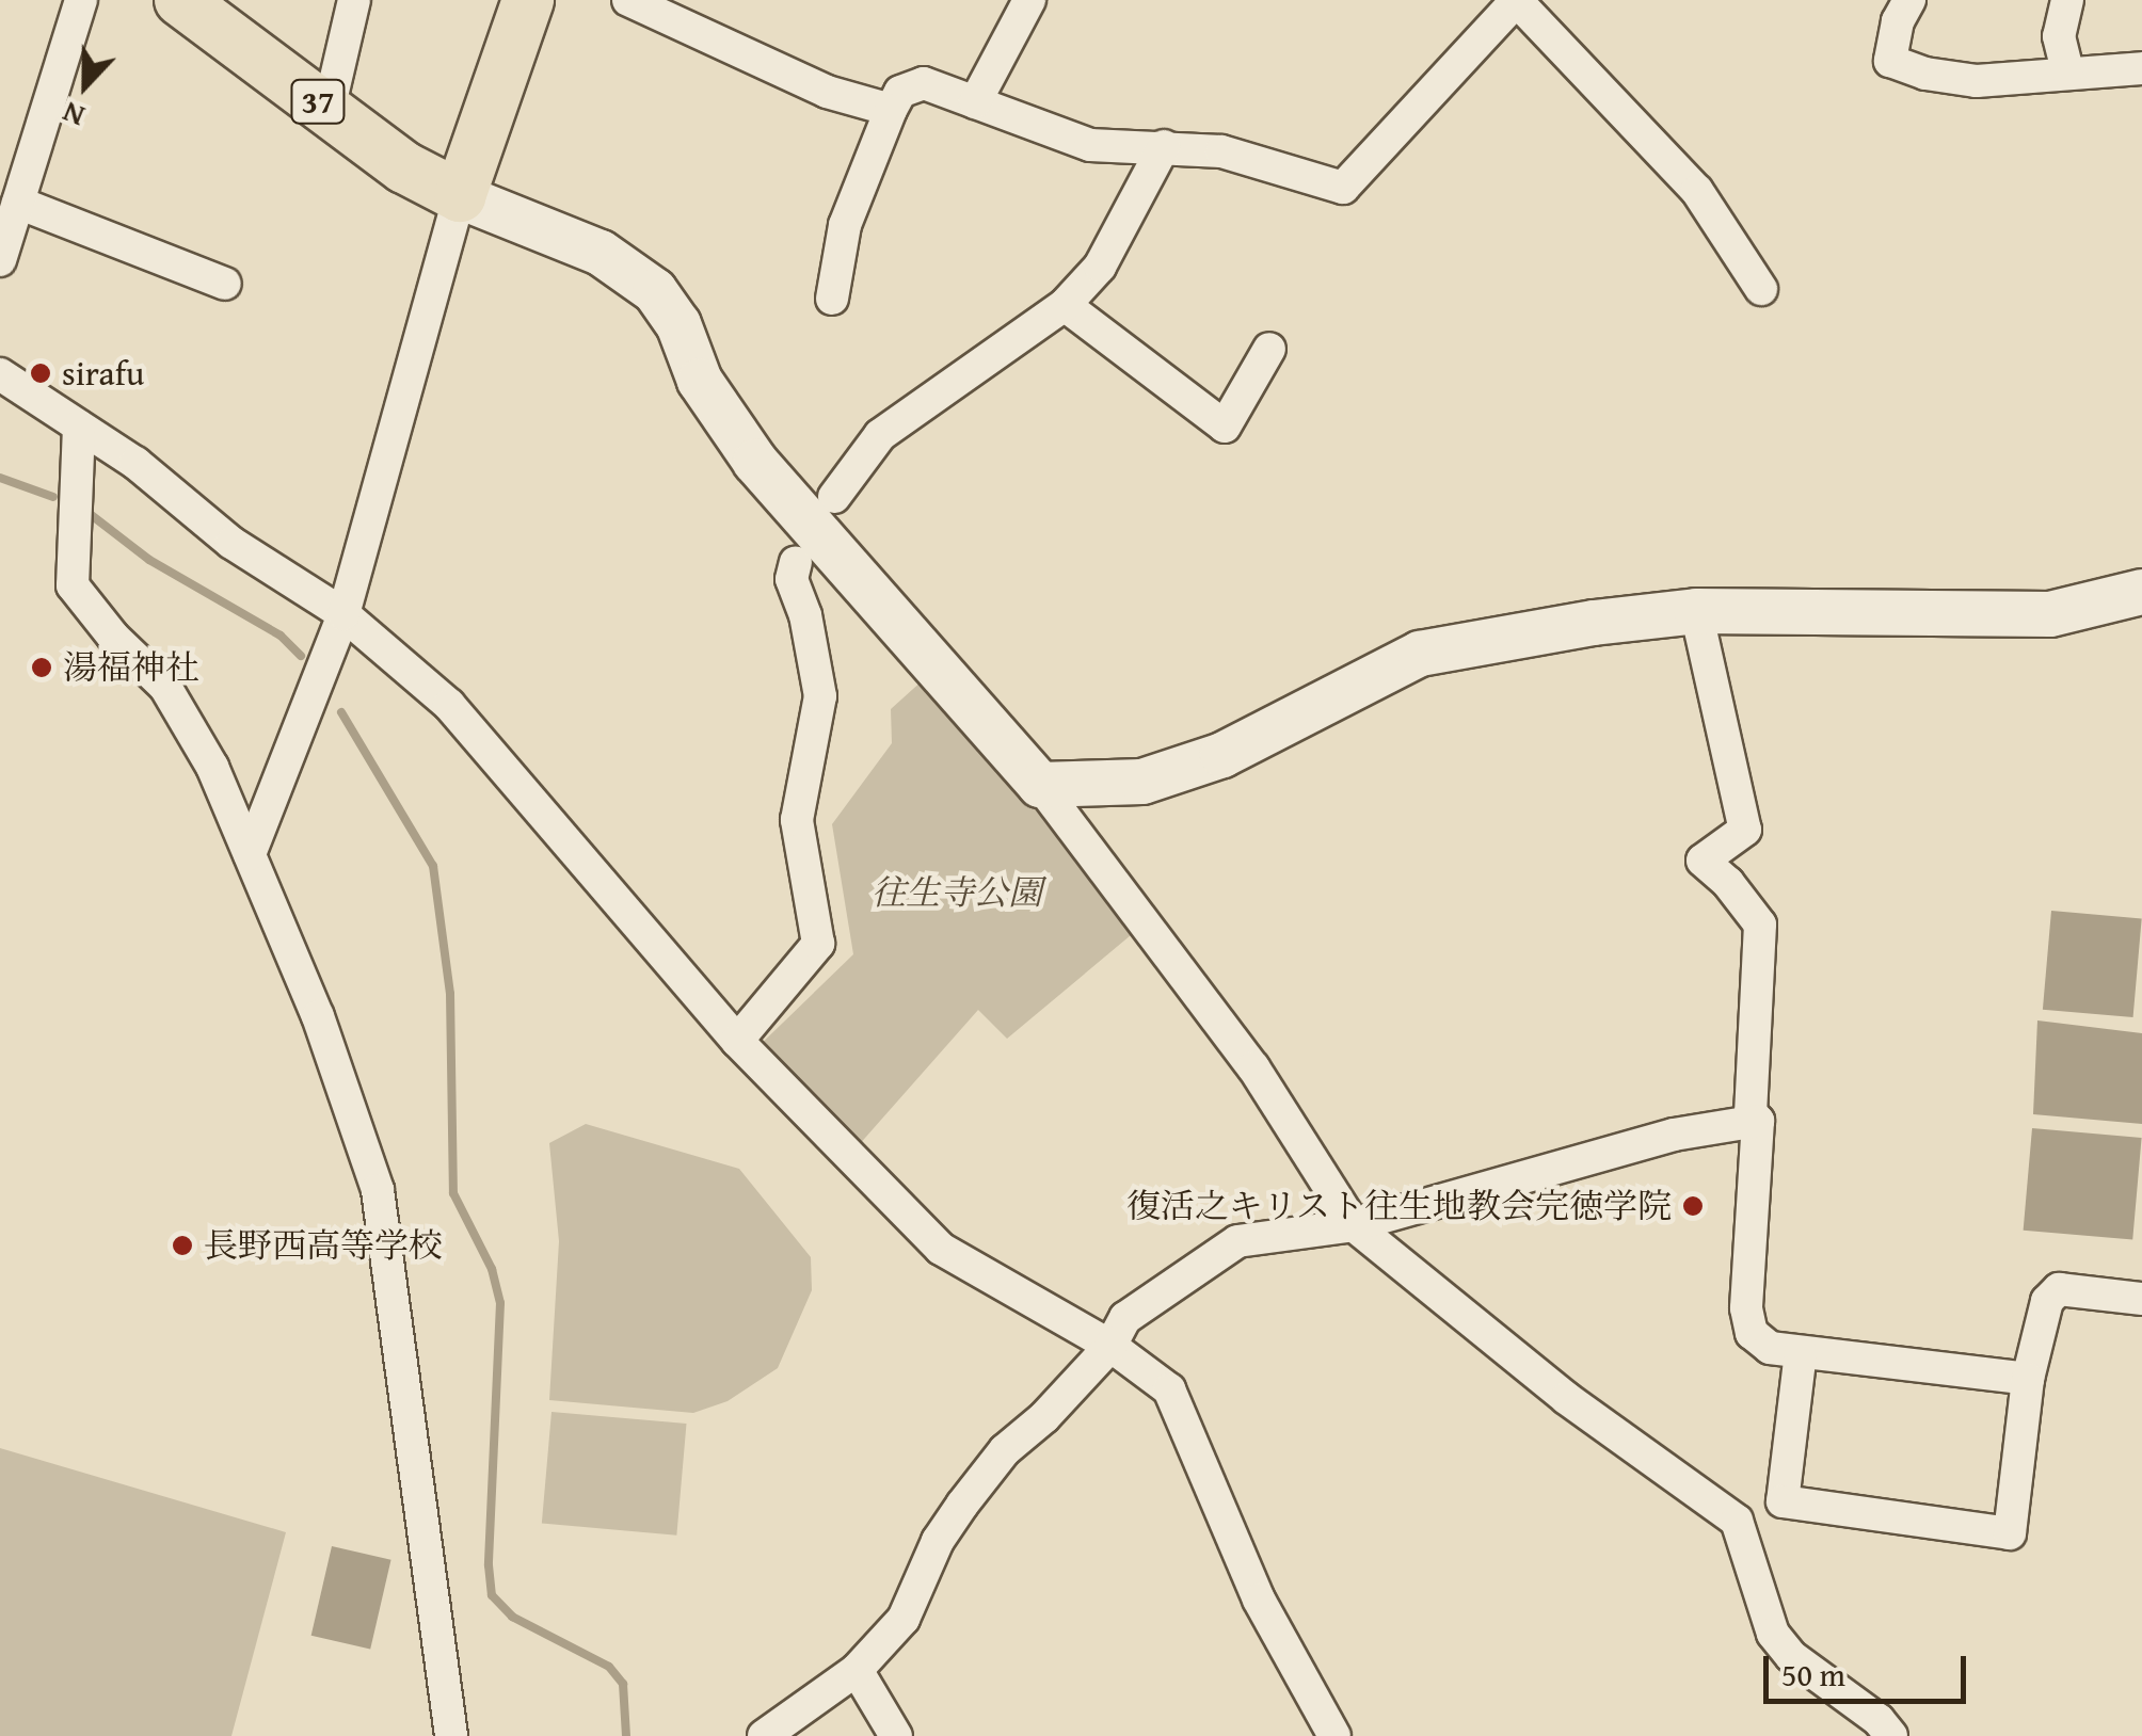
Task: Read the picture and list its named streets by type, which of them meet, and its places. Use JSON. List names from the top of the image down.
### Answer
{
  "streets": {
    "main road": ["37"]
  },
  "parks": ["往生寺公園"],
  "places": [
    "sirafu",
    "湯福神社",
    "復活之キリスト往生地教会完徳学院",
    "長野西高等学校"
  ],
  "scale_bar": "50 m",
  "north": "bottom"
}
